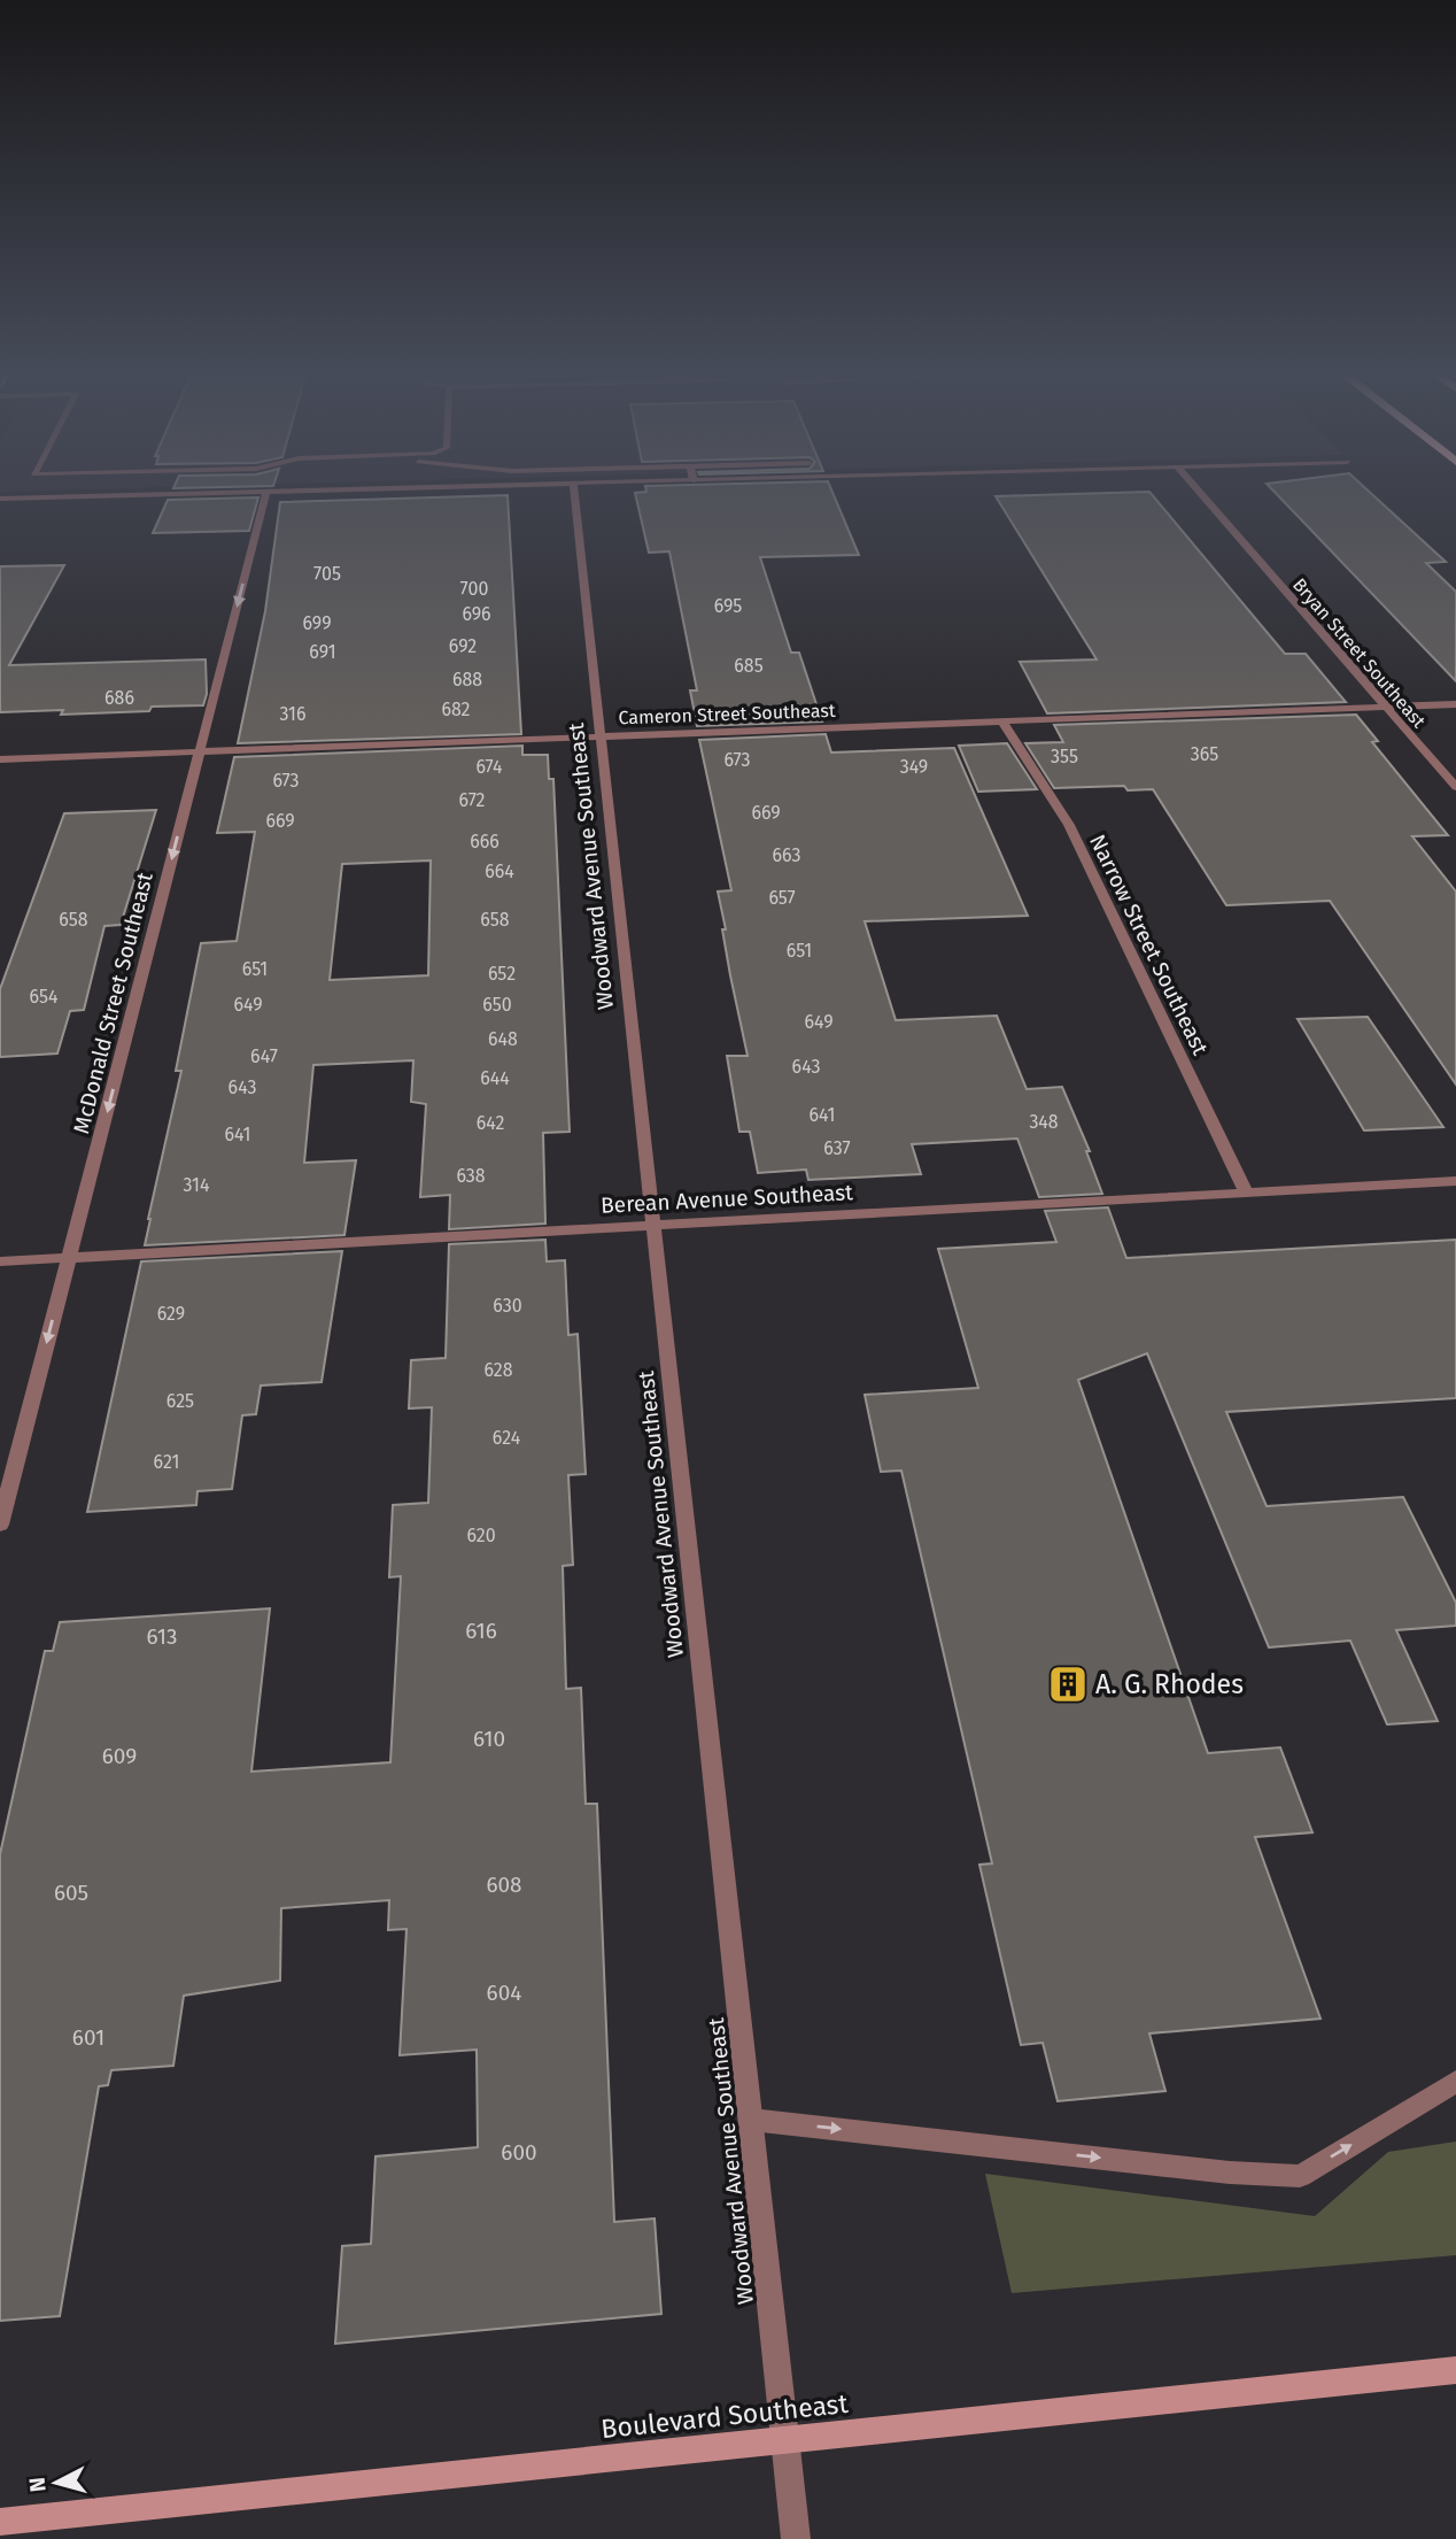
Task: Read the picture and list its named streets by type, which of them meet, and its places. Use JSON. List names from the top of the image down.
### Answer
{
  "streets": {
    "main road": ["Boulevard Southeast"],
    "street": [
      "Bryan Street Southeast",
      "Cameron Street Southeast",
      "Woodward Avenue Southeast",
      "Narrow Street Southeast",
      "McDonald Street Southeast",
      "Berean Avenue Southeast"
    ]
  },
  "crossings": [
    ["Bryan Street Southeast", "Cameron Street Southeast"],
    ["Cameron Street Southeast", "Woodward Avenue Southeast"],
    ["Cameron Street Southeast", "Narrow Street Southeast"],
    ["Cameron Street Southeast", "McDonald Street Southeast"],
    ["Woodward Avenue Southeast", "Berean Avenue Southeast"],
    ["Woodward Avenue Southeast", "Boulevard Southeast"],
    ["Narrow Street Southeast", "Berean Avenue Southeast"],
    ["McDonald Street Southeast", "Berean Avenue Southeast"]
  ],
  "one_way": ["McDonald Street Southeast"],
  "places": {
    "building": ["A. G. Rhodes"]
  },
  "house_numbers": [
    "705",
    "700",
    "695",
    "696",
    "699",
    "692",
    "691",
    "685",
    "688",
    "686",
    "682",
    "316",
    "365",
    "355",
    "673",
    "674",
    "349",
    "673",
    "672",
    "669",
    "669",
    "666",
    "663",
    "664",
    "657",
    "658",
    "658",
    "651",
    "651",
    "652",
    "654",
    "649",
    "650",
    "649",
    "648",
    "647",
    "643",
    "644",
    "643",
    "641",
    "348",
    "642",
    "641",
    "637",
    "638",
    "314",
    "630",
    "629",
    "628",
    "625",
    "624",
    "621",
    "620",
    "616",
    "613",
    "610",
    "609",
    "608",
    "605",
    "604",
    "601",
    "600"
  ],
  "north": "left"
}
